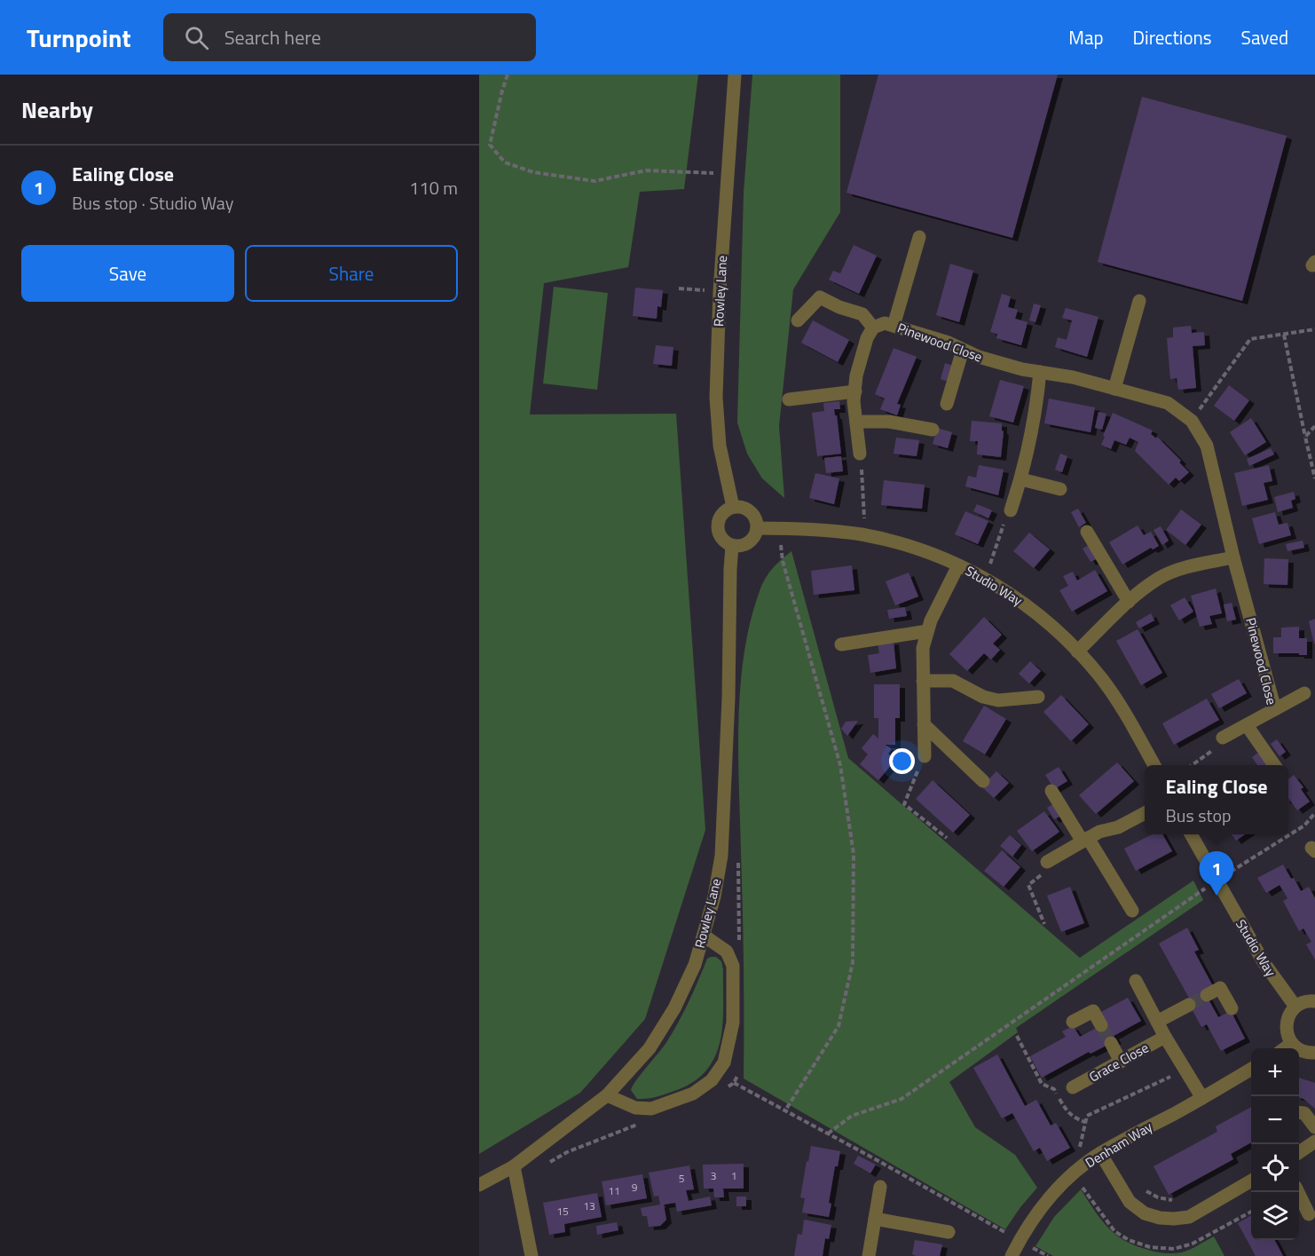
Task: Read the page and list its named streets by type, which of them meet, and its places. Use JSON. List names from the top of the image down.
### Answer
{
  "streets": {
    "street": [
      "Rowley Lane",
      "Pinewood Close",
      "Studio Way",
      "Grace Close",
      "Denham Way"
    ]
  },
  "crossings": [
    ["Rowley Lane", "Studio Way"]
  ],
  "house_numbers": [
    "3",
    "1",
    "5",
    "9",
    "11",
    "13",
    "15"
  ],
  "page": {
    "header": "Turnpoint",
    "search": "Search here",
    "nav": ["Map", "Directions", "Saved"],
    "heading": "Nearby",
    "list": [
      {
        "mark": "1",
        "name": "Ealing Close",
        "note": "Bus stop · Studio Way",
        "value": "110 m"
      }
    ],
    "buttons": ["Save", "Share"],
    "popup": ["Ealing Close", "Bus stop"],
    "pins": "1",
    "map_buttons": ["+", "−"]
  }
}
